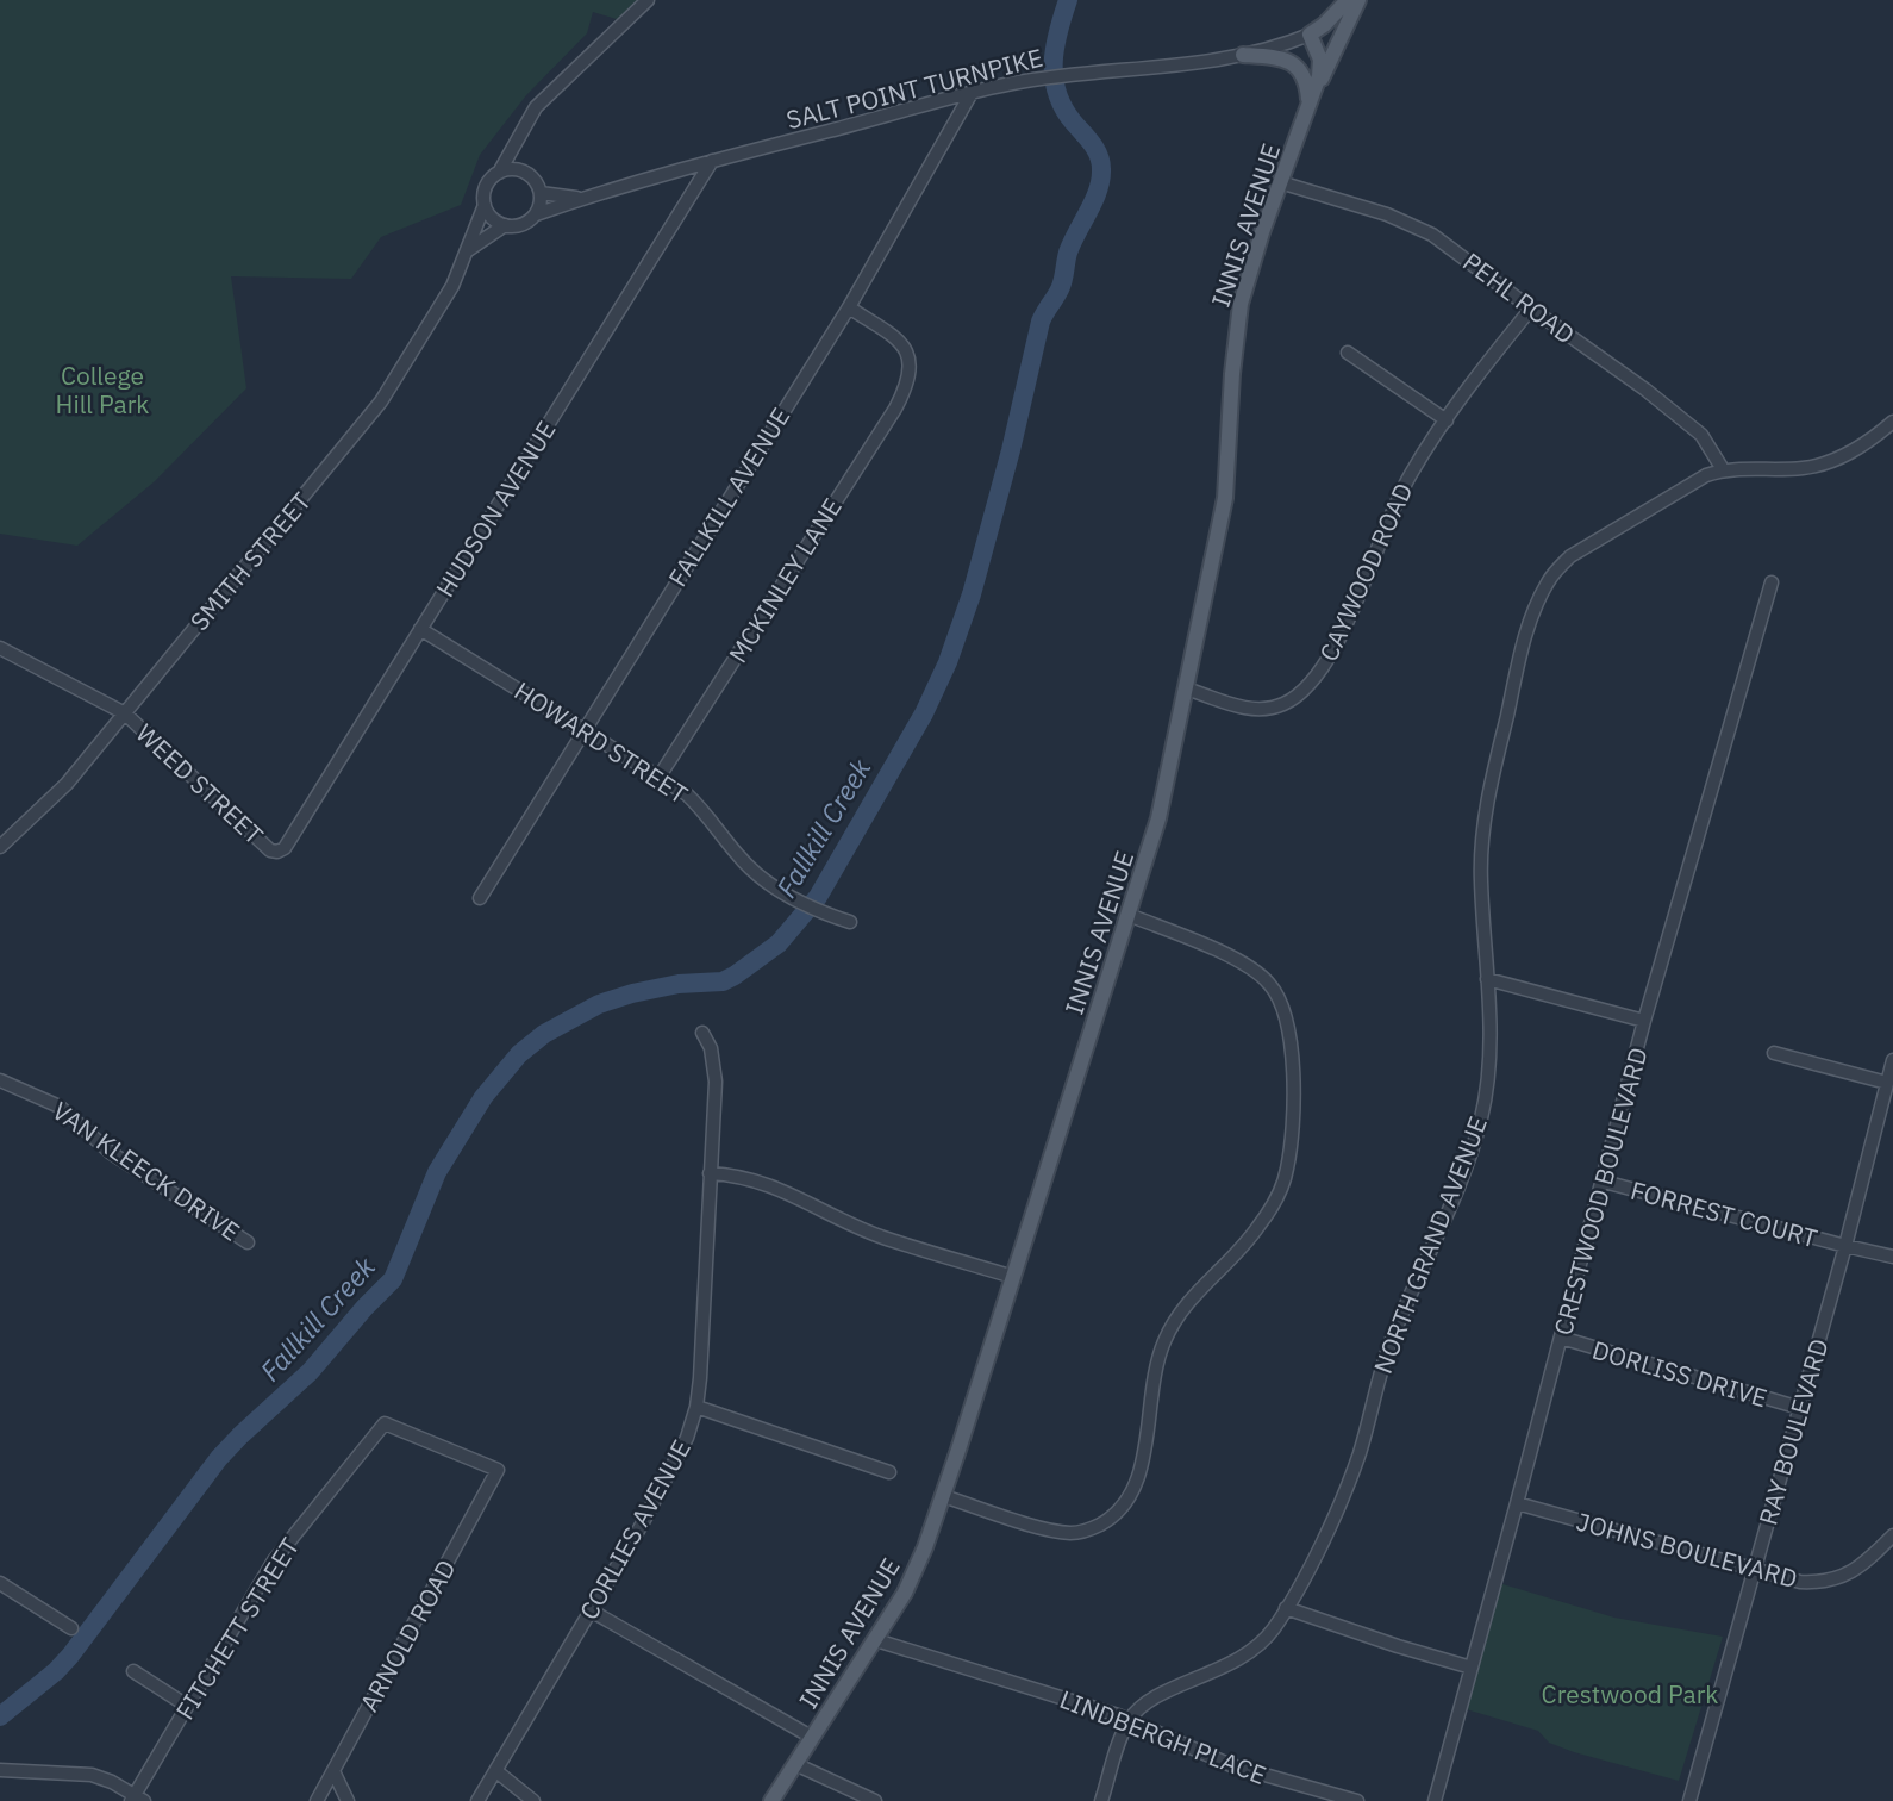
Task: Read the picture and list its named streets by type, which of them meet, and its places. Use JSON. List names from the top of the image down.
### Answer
{
  "streets": {
    "main road": ["SALT POINT TURNPIKE", "INNIS AVENUE"],
    "street": [
      "PEHL ROAD",
      "FALLKILL AVENUE",
      "HUDSON AVENUE",
      "SMITH STREET",
      "CAYWOOD ROAD",
      "MCKINLEY LANE",
      "HOWARD STREET",
      "WEED STREET",
      "VAN KLEECK DRIVE",
      "CRESTWOOD BOULEVARD",
      "FORREST COURT",
      "NORTH GRAND AVENUE",
      "DORLISS DRIVE",
      "RAY BOULEVARD",
      "CORLIES AVENUE",
      "JOHNS BOULEVARD",
      "FITCHETT STREET",
      "ARNOLD ROAD",
      "LINDBERGH PLACE"
    ]
  },
  "crossings": [
    ["SALT POINT TURNPIKE", "INNIS AVENUE"],
    ["SALT POINT TURNPIKE", "FALLKILL AVENUE"],
    ["SALT POINT TURNPIKE", "HUDSON AVENUE"],
    ["SALT POINT TURNPIKE", "SMITH STREET"],
    ["INNIS AVENUE", "PEHL ROAD"],
    ["INNIS AVENUE", "CAYWOOD ROAD"],
    ["INNIS AVENUE", "LINDBERGH PLACE"],
    ["PEHL ROAD", "CAYWOOD ROAD"],
    ["PEHL ROAD", "NORTH GRAND AVENUE"],
    ["FALLKILL AVENUE", "MCKINLEY LANE"],
    ["FALLKILL AVENUE", "HOWARD STREET"],
    ["HUDSON AVENUE", "HOWARD STREET"],
    ["HUDSON AVENUE", "WEED STREET"],
    ["SMITH STREET", "WEED STREET"],
    ["MCKINLEY LANE", "HOWARD STREET"],
    ["CRESTWOOD BOULEVARD", "FORREST COURT"],
    ["CRESTWOOD BOULEVARD", "DORLISS DRIVE"],
    ["CRESTWOOD BOULEVARD", "JOHNS BOULEVARD"],
    ["FORREST COURT", "RAY BOULEVARD"],
    ["NORTH GRAND AVENUE", "LINDBERGH PLACE"],
    ["DORLISS DRIVE", "RAY BOULEVARD"],
    ["RAY BOULEVARD", "JOHNS BOULEVARD"],
    ["FITCHETT STREET", "ARNOLD ROAD"]
  ],
  "water": ["Fallkill Creek"],
  "parks": ["College Hill Park", "Crestwood Park"]
}
